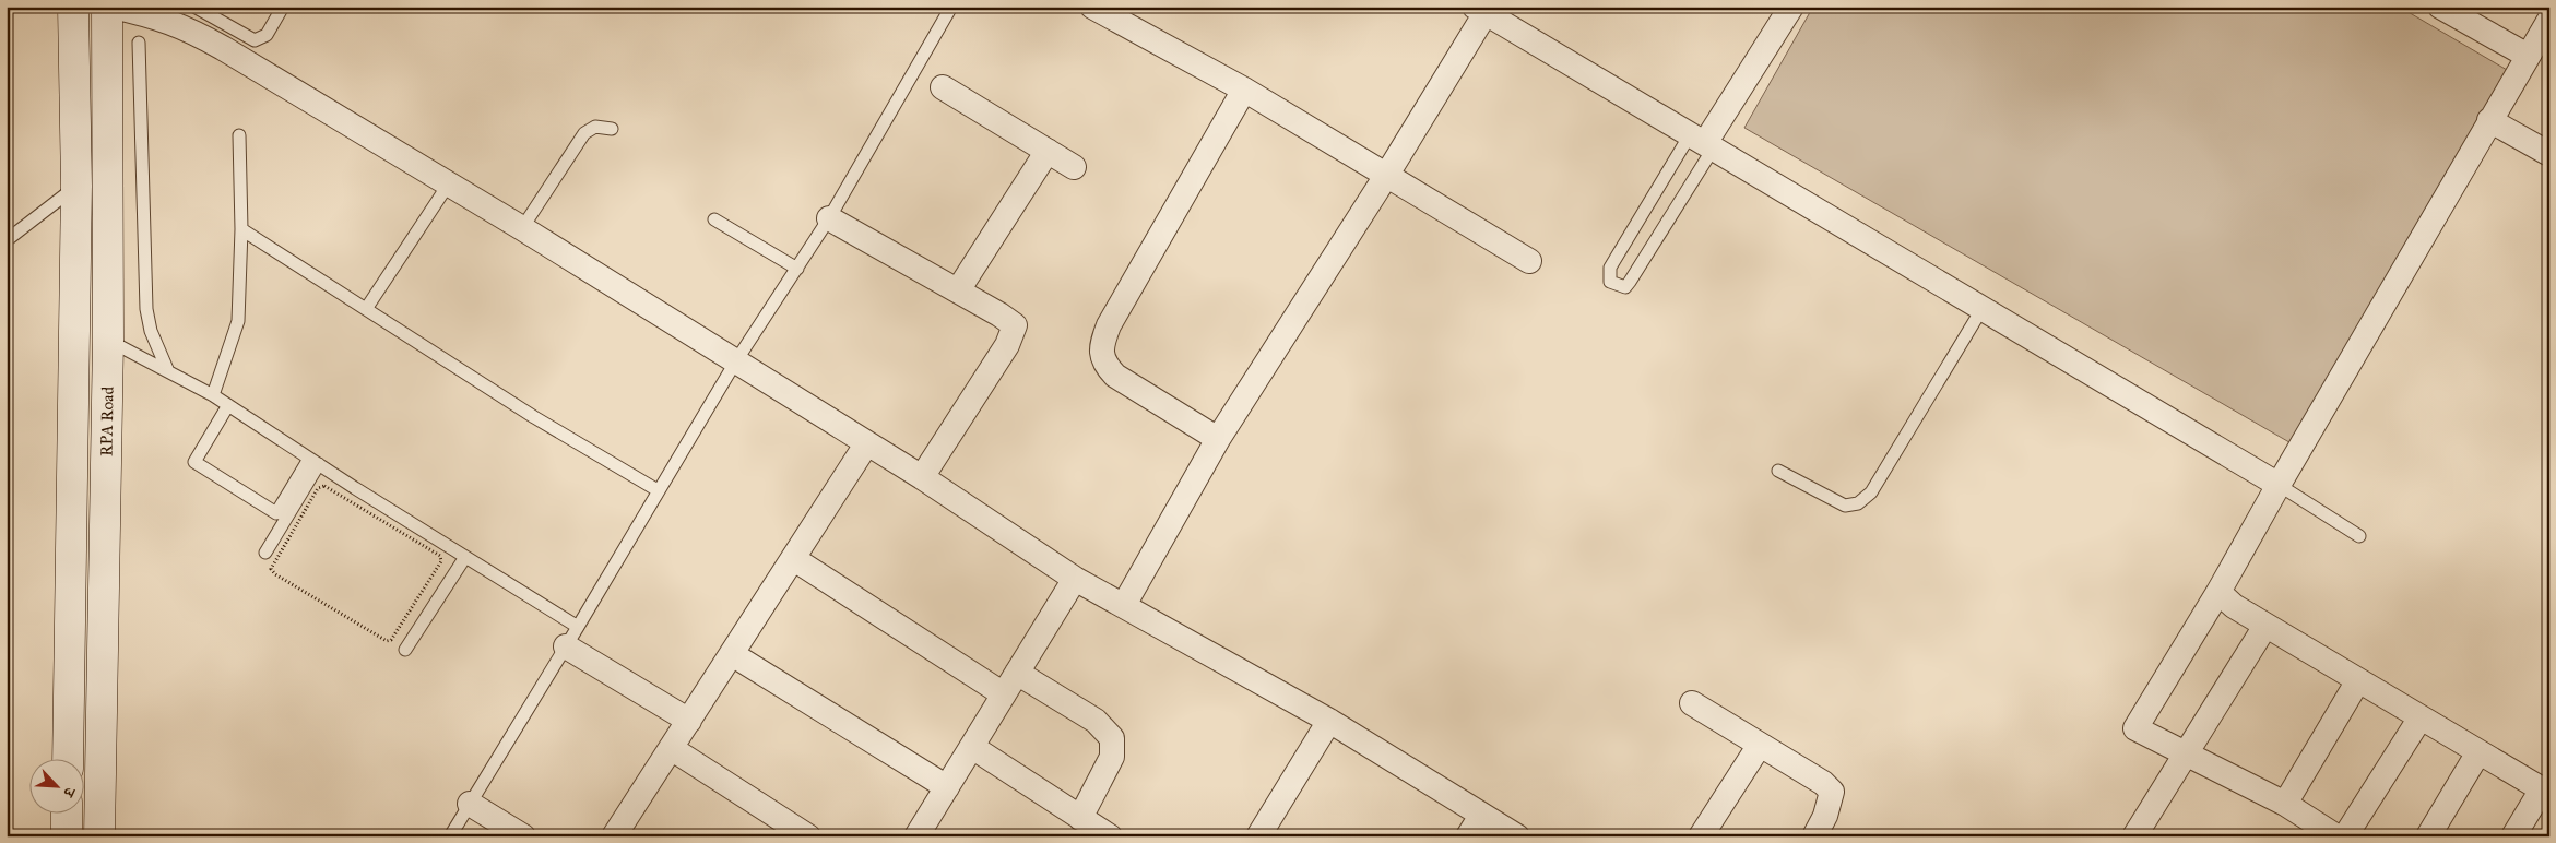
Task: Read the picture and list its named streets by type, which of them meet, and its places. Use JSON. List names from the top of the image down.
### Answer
{
  "streets": {
    "street": ["RPA Road"]
  },
  "north": "bottom right"
}
